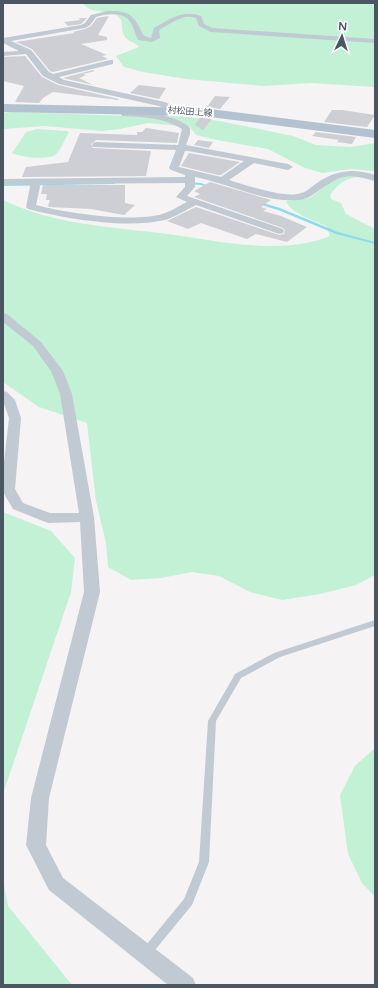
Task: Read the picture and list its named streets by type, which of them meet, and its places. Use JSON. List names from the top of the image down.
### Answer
{
  "streets": {
    "main road": ["村松田上線"]
  },
  "north": "top"
}
